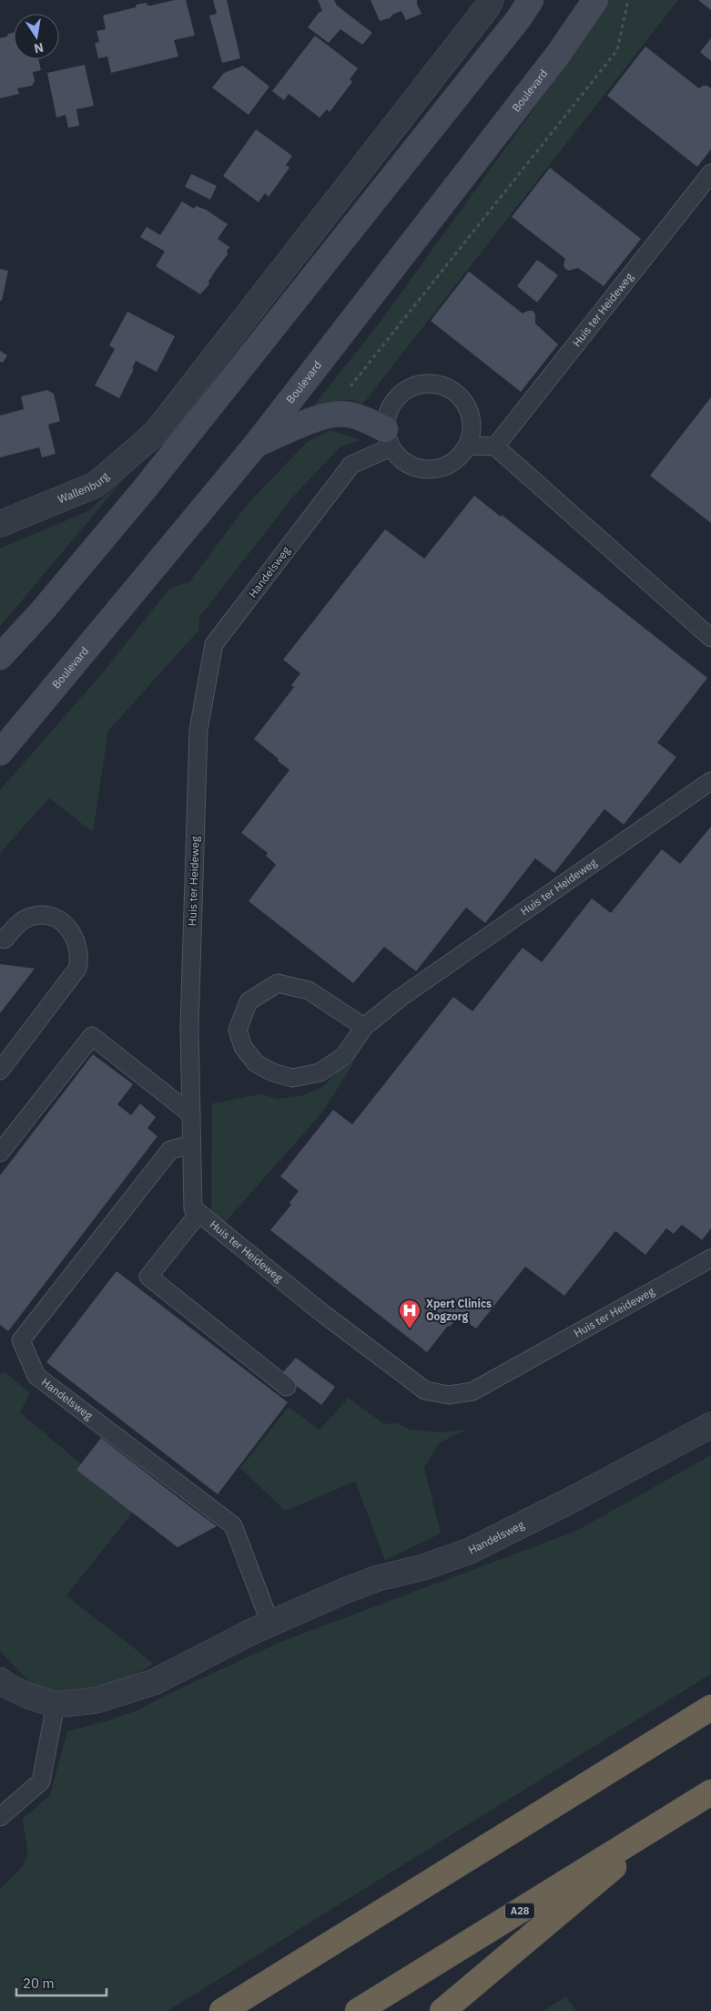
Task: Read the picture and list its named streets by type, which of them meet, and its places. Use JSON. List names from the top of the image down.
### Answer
{
  "streets": {
    "highway": ["A28"],
    "main road": ["Boulevard"],
    "street": ["Wallenburg", "Handelsweg"],
    "lane": ["Huis ter Heideweg"]
  },
  "crossings": [
    ["Huis ter Heideweg", "Handelsweg"]
  ],
  "places": {
    "hospital": ["Xpert Clinics Oogzorg"]
  },
  "scale_bar": "20 m",
  "north": "bottom"
}
